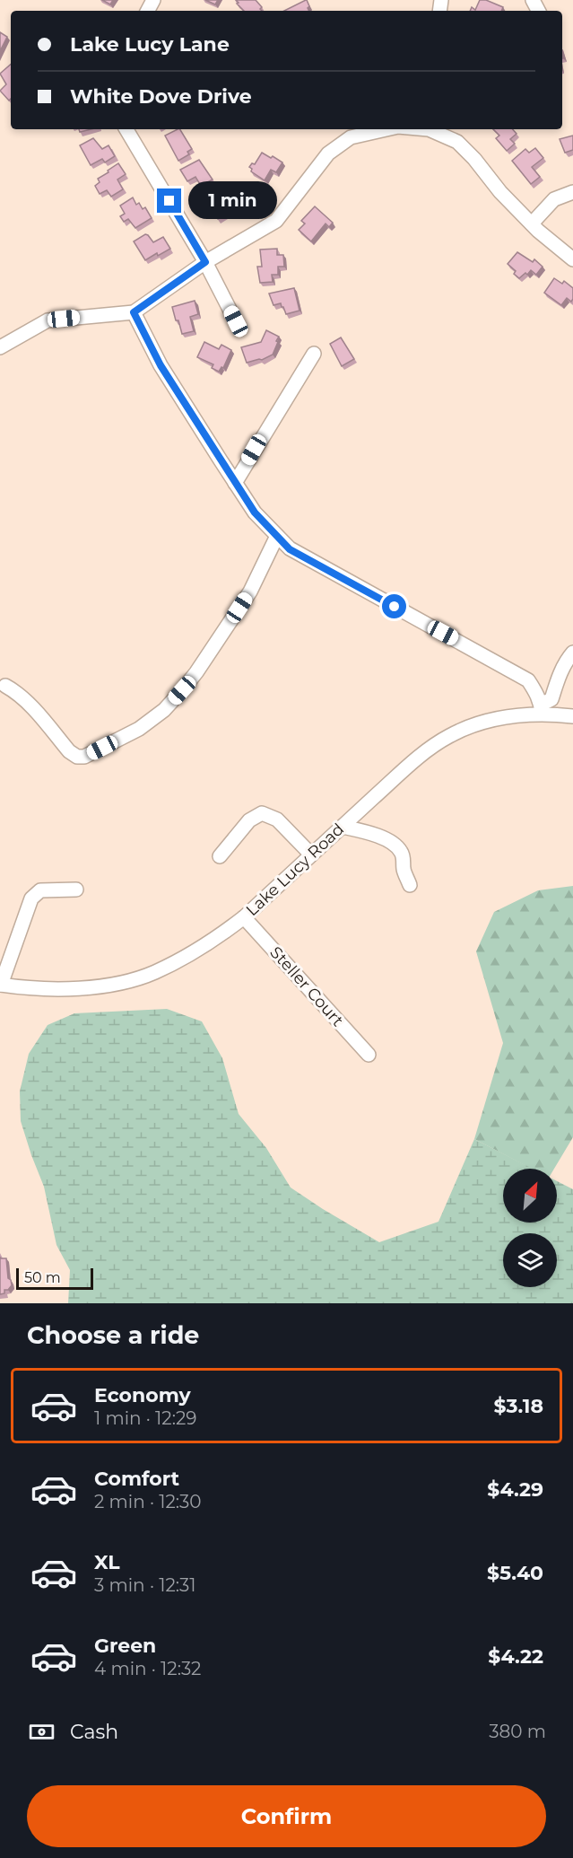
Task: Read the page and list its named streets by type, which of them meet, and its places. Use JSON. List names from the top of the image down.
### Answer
{
  "streets": {
    "street": ["Lake Lucy Road", "Steller Court"]
  },
  "crossings": [
    ["Lake Lucy Road", "Steller Court"]
  ],
  "scale_bar": "50 m",
  "north": "top right",
  "page": {
    "banner": ["Lake Lucy Lane", "White Dove Drive"],
    "bubble": "1 min",
    "scale": "50 m",
    "heading": "Choose a ride",
    "list": [
      {
        "name": "Economy",
        "note": "1 min · 12:29",
        "value": "$3.18"
      },
      {
        "name": "Comfort",
        "note": "2 min · 12:30",
        "value": "$4.29"
      },
      {
        "name": "XL",
        "note": "3 min · 12:31",
        "value": "$5.40"
      },
      {
        "name": "Green",
        "note": "4 min · 12:32",
        "value": "$4.22"
      }
    ],
    "pay": ["Cash", "380 m"],
    "buttons": "Confirm"
  }
}
